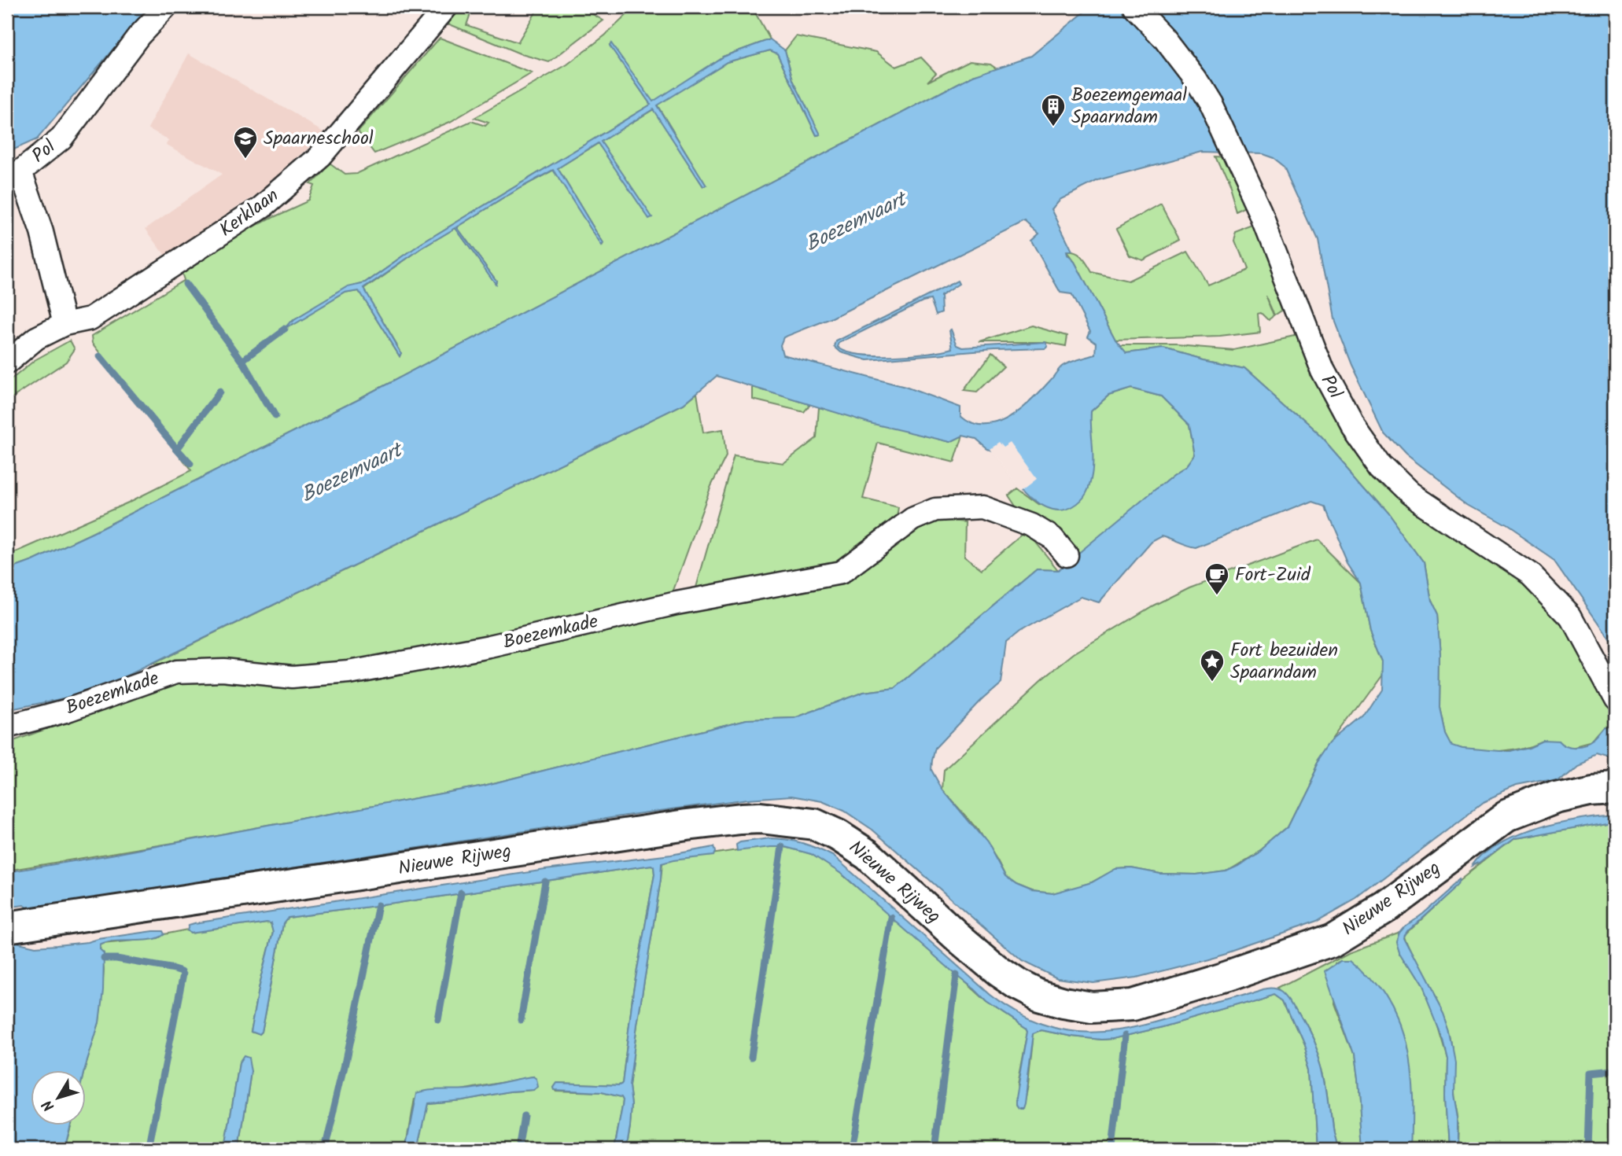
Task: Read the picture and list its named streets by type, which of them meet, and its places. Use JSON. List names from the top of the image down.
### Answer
{
  "streets": {
    "street": [
      "Pol",
      "Kerklaan",
      "Boezemkade",
      "Nieuwe Rijweg"
    ]
  },
  "crossings": [
    ["Pol", "Kerklaan"]
  ],
  "water": ["Boezemvaart"],
  "places": {
    "building": ["Boezemgemaal Spaarndam"],
    "school or university": ["Spaarneschool"],
    "cafe": ["Fort-Zuid"],
    "place": ["Fort bezuiden Spaarndam"]
  },
  "north": "bottom left"
}
